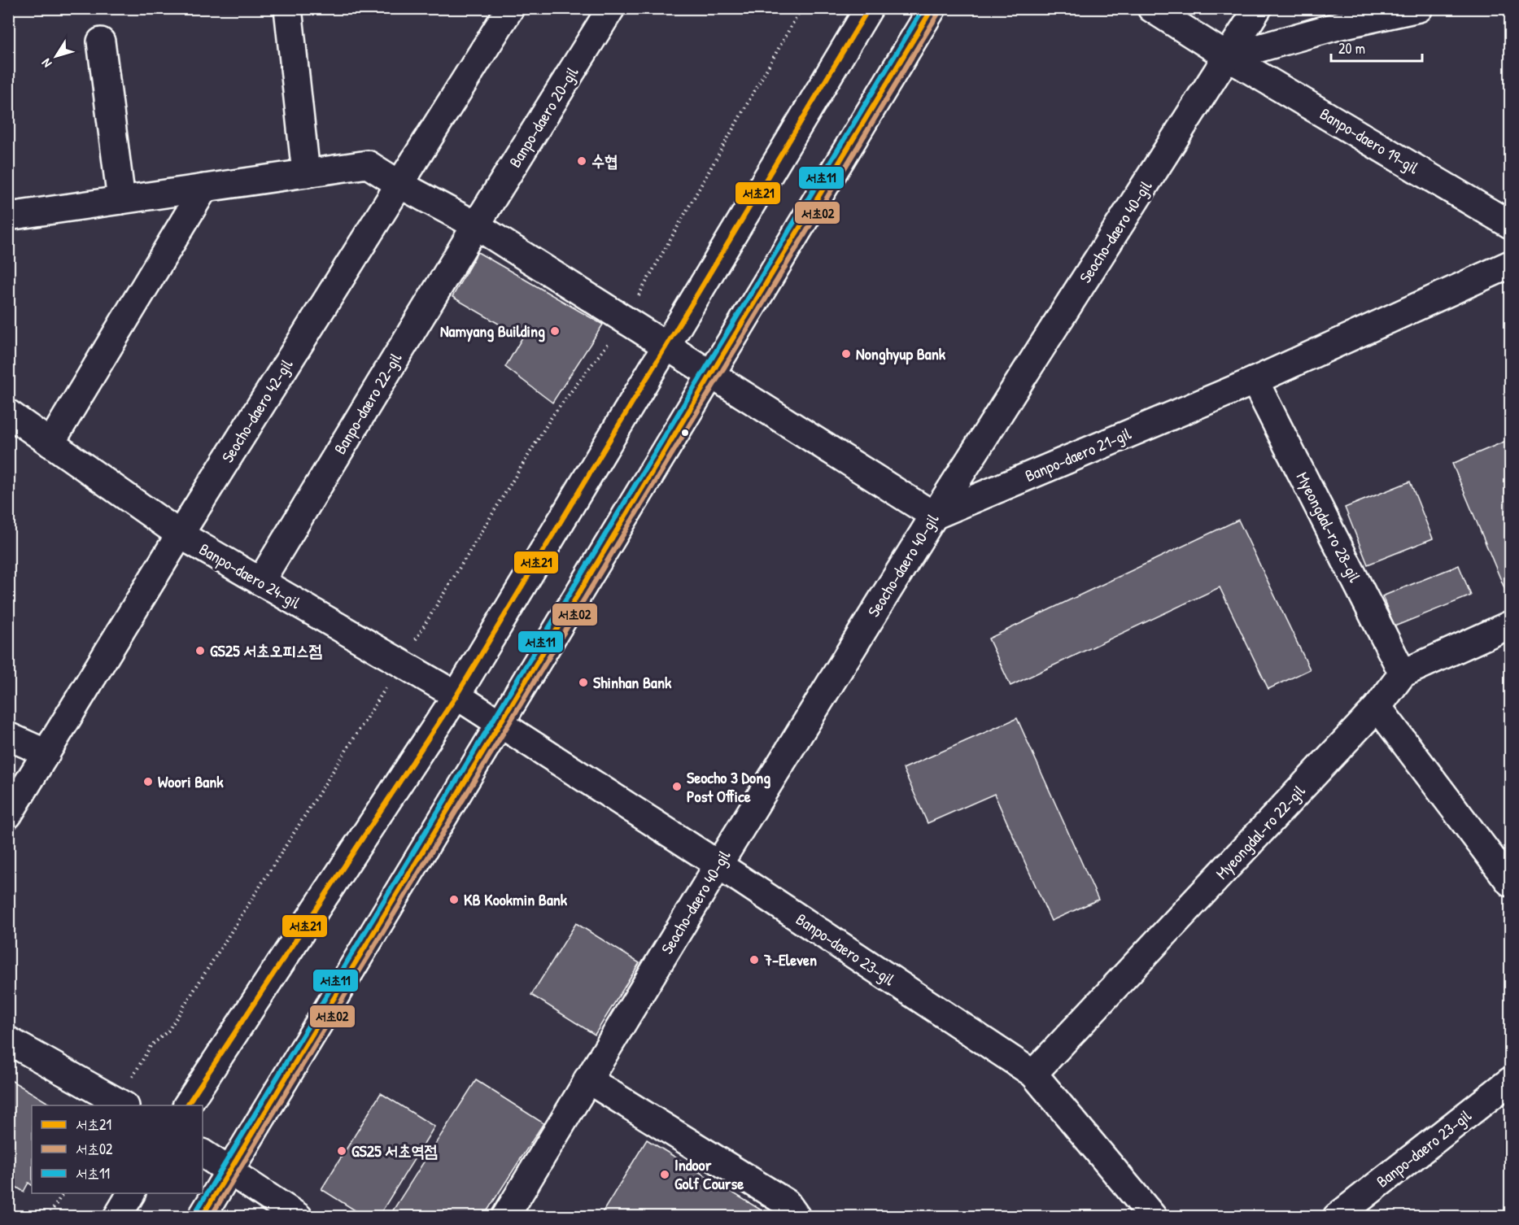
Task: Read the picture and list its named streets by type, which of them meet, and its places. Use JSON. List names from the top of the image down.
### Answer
{
  "streets": {
    "street": [
      "Banpo-daero 20-gil",
      "Banpo-daero 19-gil",
      "Seocho-daero 40-gil",
      "Banpo-daero 22-gil",
      "Seocho-daero 42-gil",
      "Banpo-daero 21-gil",
      "Myeongdal-ro 28-gil",
      "Banpo-daero 24-gil",
      "Myeongdal-ro 22-gil",
      "Banpo-daero 23-gil"
    ]
  },
  "crossings": [
    ["Banpo-daero 20-gil", "Banpo-daero 22-gil"],
    ["Banpo-daero 19-gil", "Seocho-daero 40-gil"],
    ["Seocho-daero 40-gil", "Banpo-daero 21-gil"],
    ["Seocho-daero 40-gil", "Banpo-daero 23-gil"],
    ["Banpo-daero 22-gil", "Banpo-daero 24-gil"],
    ["Seocho-daero 42-gil", "Banpo-daero 24-gil"],
    ["Banpo-daero 21-gil", "Myeongdal-ro 28-gil"],
    ["Myeongdal-ro 28-gil", "Myeongdal-ro 22-gil"],
    ["Banpo-daero 24-gil", "Banpo-daero 23-gil"],
    ["Myeongdal-ro 22-gil", "Banpo-daero 23-gil"]
  ],
  "places": [
    "수협",
    "Namyang Building",
    "Nonghyup Bank",
    "GS25 서초오피스점",
    "Shinhan Bank",
    "Woori Bank",
    "Seocho 3 Dong Post Office",
    "KB Kookmin Bank",
    "7-Eleven",
    "GS25 서초역점",
    "Indoor Golf Course"
  ],
  "lines": ["transit line 서초21", "transit line 서초11", "transit line 서초02"],
  "legend": ["서초21", "서초02", "서초11"],
  "scale_bar": "20 m",
  "north": "bottom left"
}
